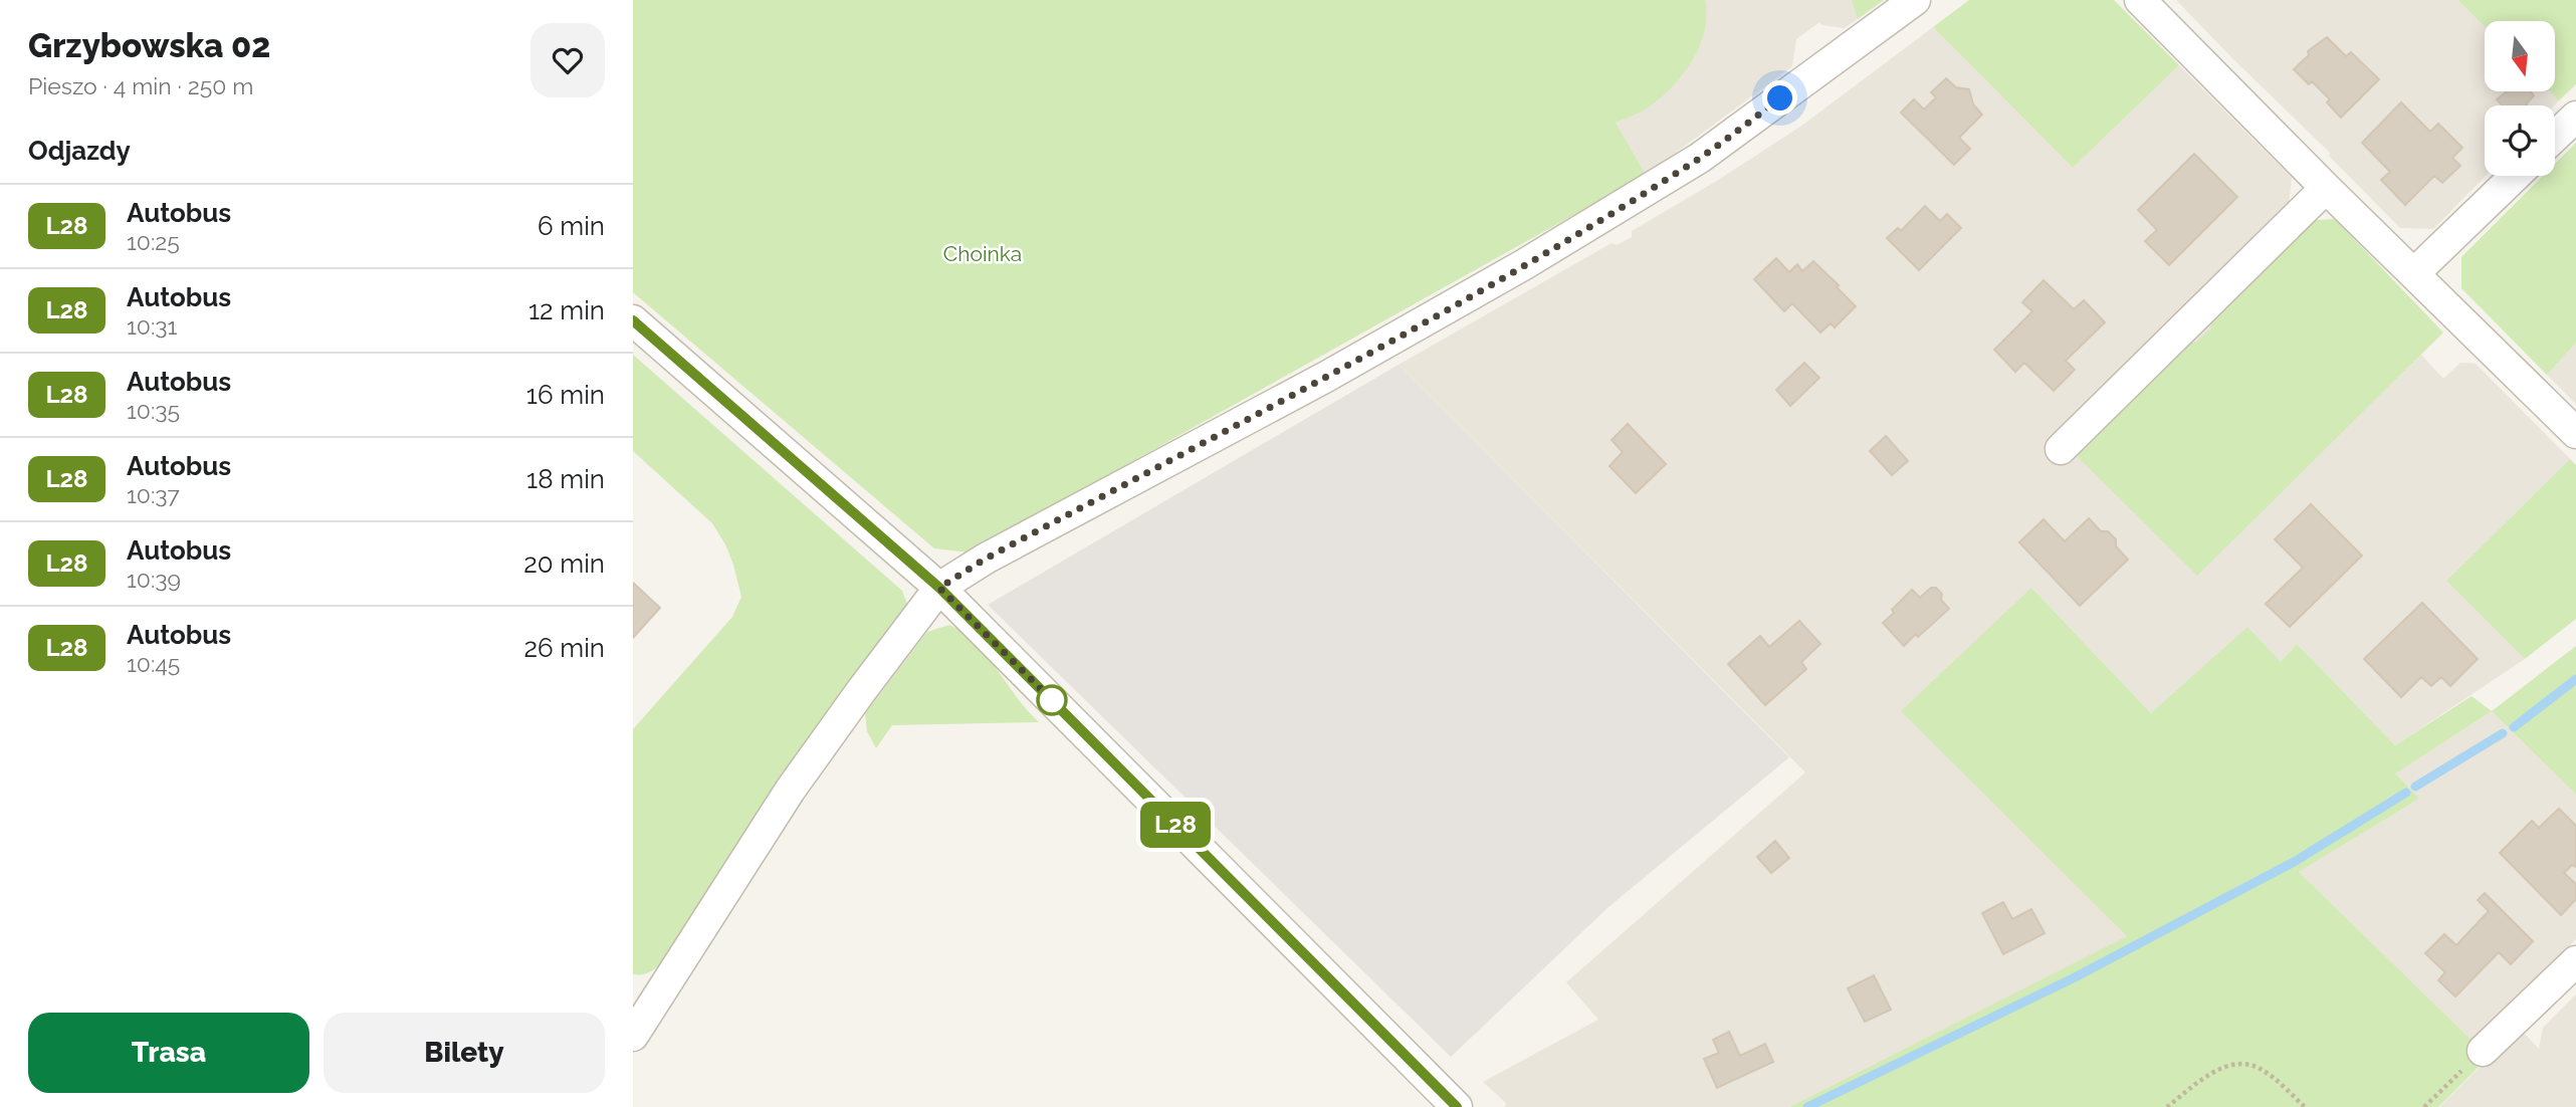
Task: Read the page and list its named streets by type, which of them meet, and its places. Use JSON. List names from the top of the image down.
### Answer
{
  "parks": ["Choinka"],
  "lines": ["bus line L28"],
  "north": "bottom",
  "page": {
    "heading": [
      ["Grzybowska 02", "Pieszo · 4 min · 250 m"],
      "Odjazdy"
    ],
    "on_map": "L28",
    "list": [
      {
        "mark": "L28",
        "name": "Autobus",
        "note": "10:25",
        "value": "6 min"
      },
      {
        "mark": "L28",
        "name": "Autobus",
        "note": "10:31",
        "value": "12 min"
      },
      {
        "mark": "L28",
        "name": "Autobus",
        "note": "10:35",
        "value": "16 min"
      },
      {
        "mark": "L28",
        "name": "Autobus",
        "note": "10:37",
        "value": "18 min"
      },
      {
        "mark": "L28",
        "name": "Autobus",
        "note": "10:39",
        "value": "20 min"
      },
      {
        "mark": "L28",
        "name": "Autobus",
        "note": "10:45",
        "value": "26 min"
      }
    ],
    "buttons": ["Trasa", "Bilety"]
  }
}
